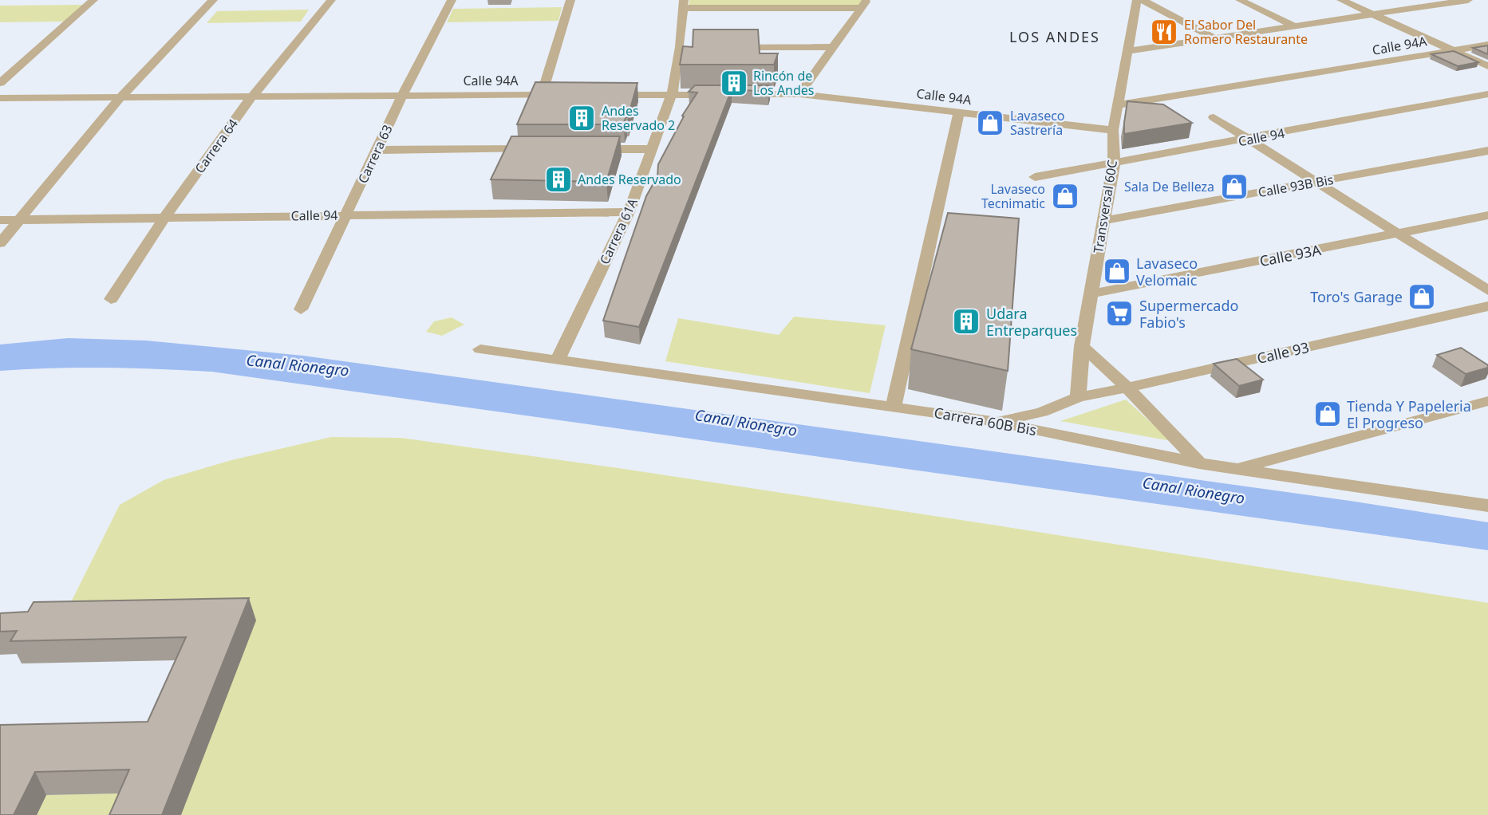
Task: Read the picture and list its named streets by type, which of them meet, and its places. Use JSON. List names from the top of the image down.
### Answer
{
  "streets": {
    "street": [
      "Calle 94A",
      "Calle 94",
      "Carrera 64",
      "Carrera 63",
      "Calle 93B Bis",
      "Transversal 60C",
      "Carrera 61A",
      "Calle 93A",
      "Calle 93",
      "Carrera 60B Bis"
    ]
  },
  "crossings": [
    ["Calle 94A", "Carrera 64"],
    ["Calle 94A", "Carrera 63"],
    ["Calle 94A", "Transversal 60C"],
    ["Calle 94A", "Carrera 61A"],
    ["Calle 94", "Carrera 64"],
    ["Calle 94", "Carrera 63"],
    ["Calle 94", "Transversal 60C"],
    ["Calle 94", "Carrera 61A"],
    ["Calle 93B Bis", "Transversal 60C"],
    ["Transversal 60C", "Calle 93A"],
    ["Transversal 60C", "Calle 93"],
    ["Carrera 61A", "Carrera 60B Bis"]
  ],
  "districts": ["LOS ANDES"],
  "water": ["Canal Rionegro"],
  "places": {
    "restaurant": ["El Sabor Del Romero Restaurante"],
    "building": [
      "Rincón de Los Andes",
      "Andes Reservado 2",
      "Andes Reservado",
      "Udara Entreparques"
    ],
    "shop": [
      "Lavaseco Sastrería",
      "Sala De Belleza",
      "Lavaseco Tecnimatic",
      "Lavaseco Velomaic",
      "Toro's Garage",
      "Tienda Y Papeleria El Progreso"
    ],
    "supermarket": ["Supermercado Fabio's"]
  }
}
